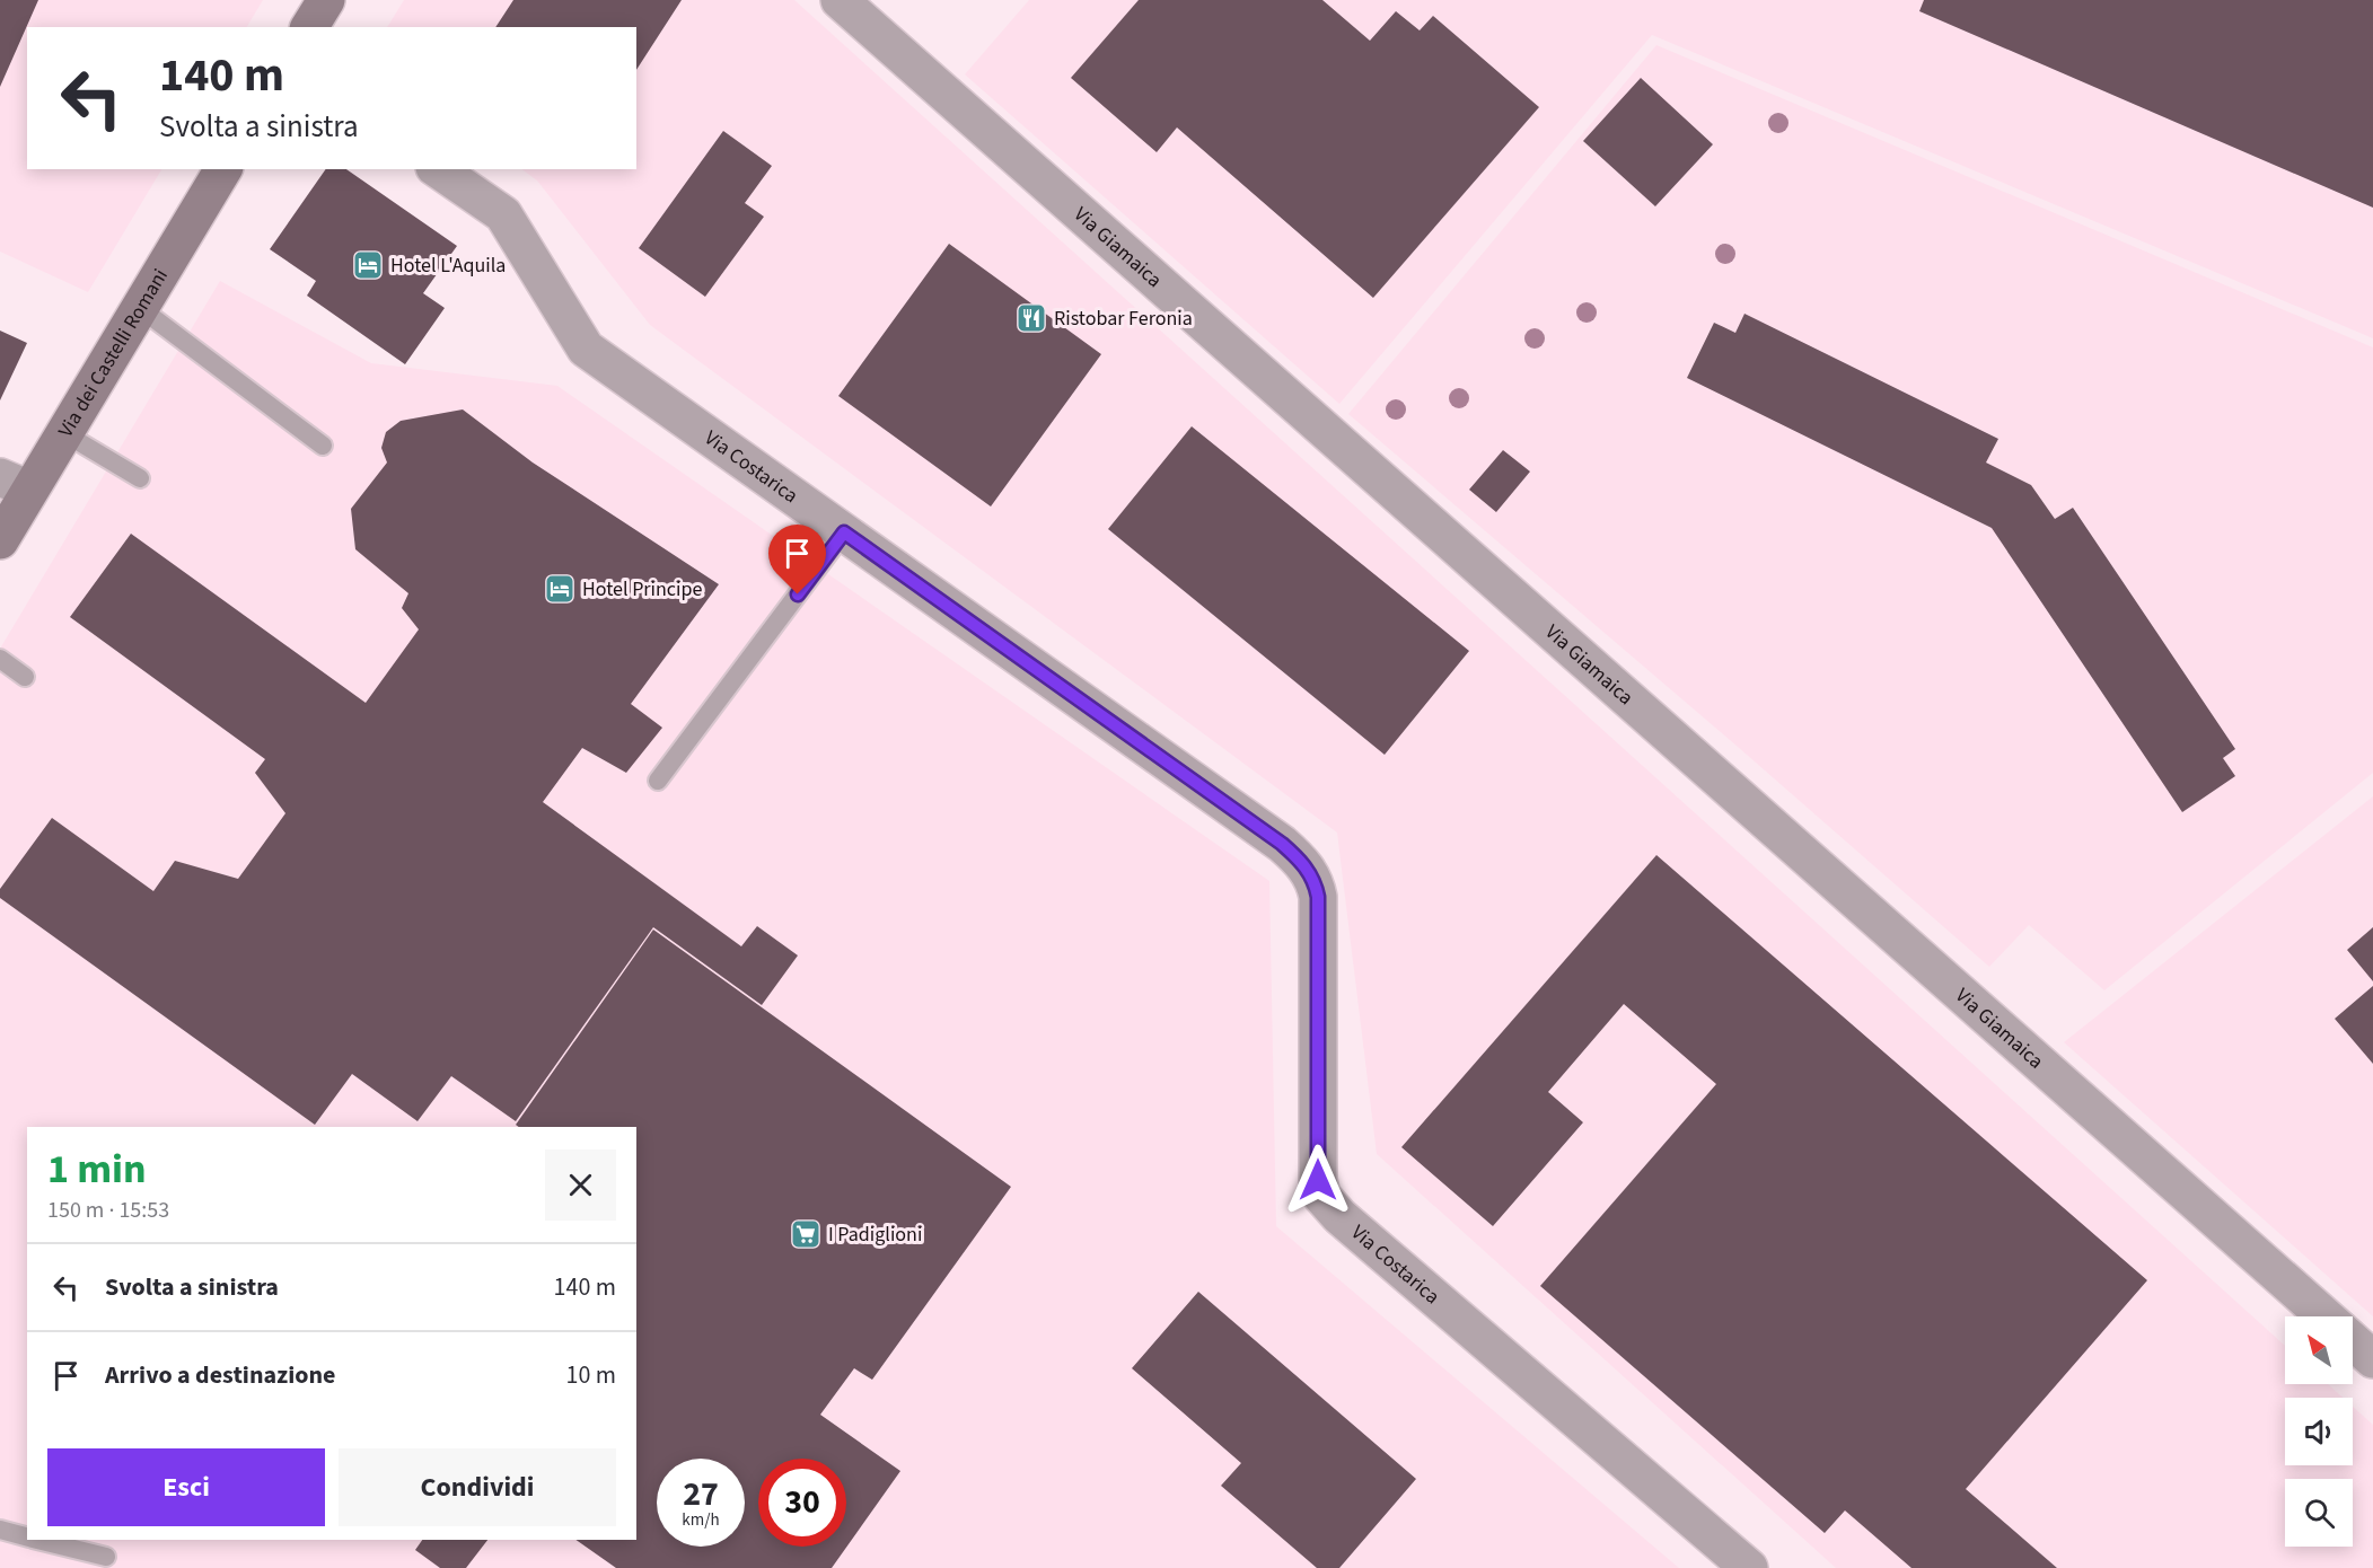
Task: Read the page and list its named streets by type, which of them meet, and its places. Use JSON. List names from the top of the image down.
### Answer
{
  "streets": {
    "main road": ["Via dei Castelli Romani"],
    "street": ["Via Giamaica", "Via Costarica"]
  },
  "places": {
    "hotel": ["Hotel L'Aquila", "Hotel Principe"],
    "restaurant": ["Ristobar Feronia"],
    "supermarket": ["I Padiglioni"]
  },
  "north": "top left",
  "page": {
    "turn": ["140 m", "Svolta a sinistra"],
    "heading": ["1 min", "150 m · 15:53"],
    "list": [
      {
        "name": "Svolta a sinistra",
        "value": "140 m"
      },
      {
        "name": "Arrivo a destinazione",
        "value": "10 m"
      }
    ],
    "buttons": ["Esci", "Condividi"],
    "speed": "27 km/h",
    "limit": "30"
  }
}
